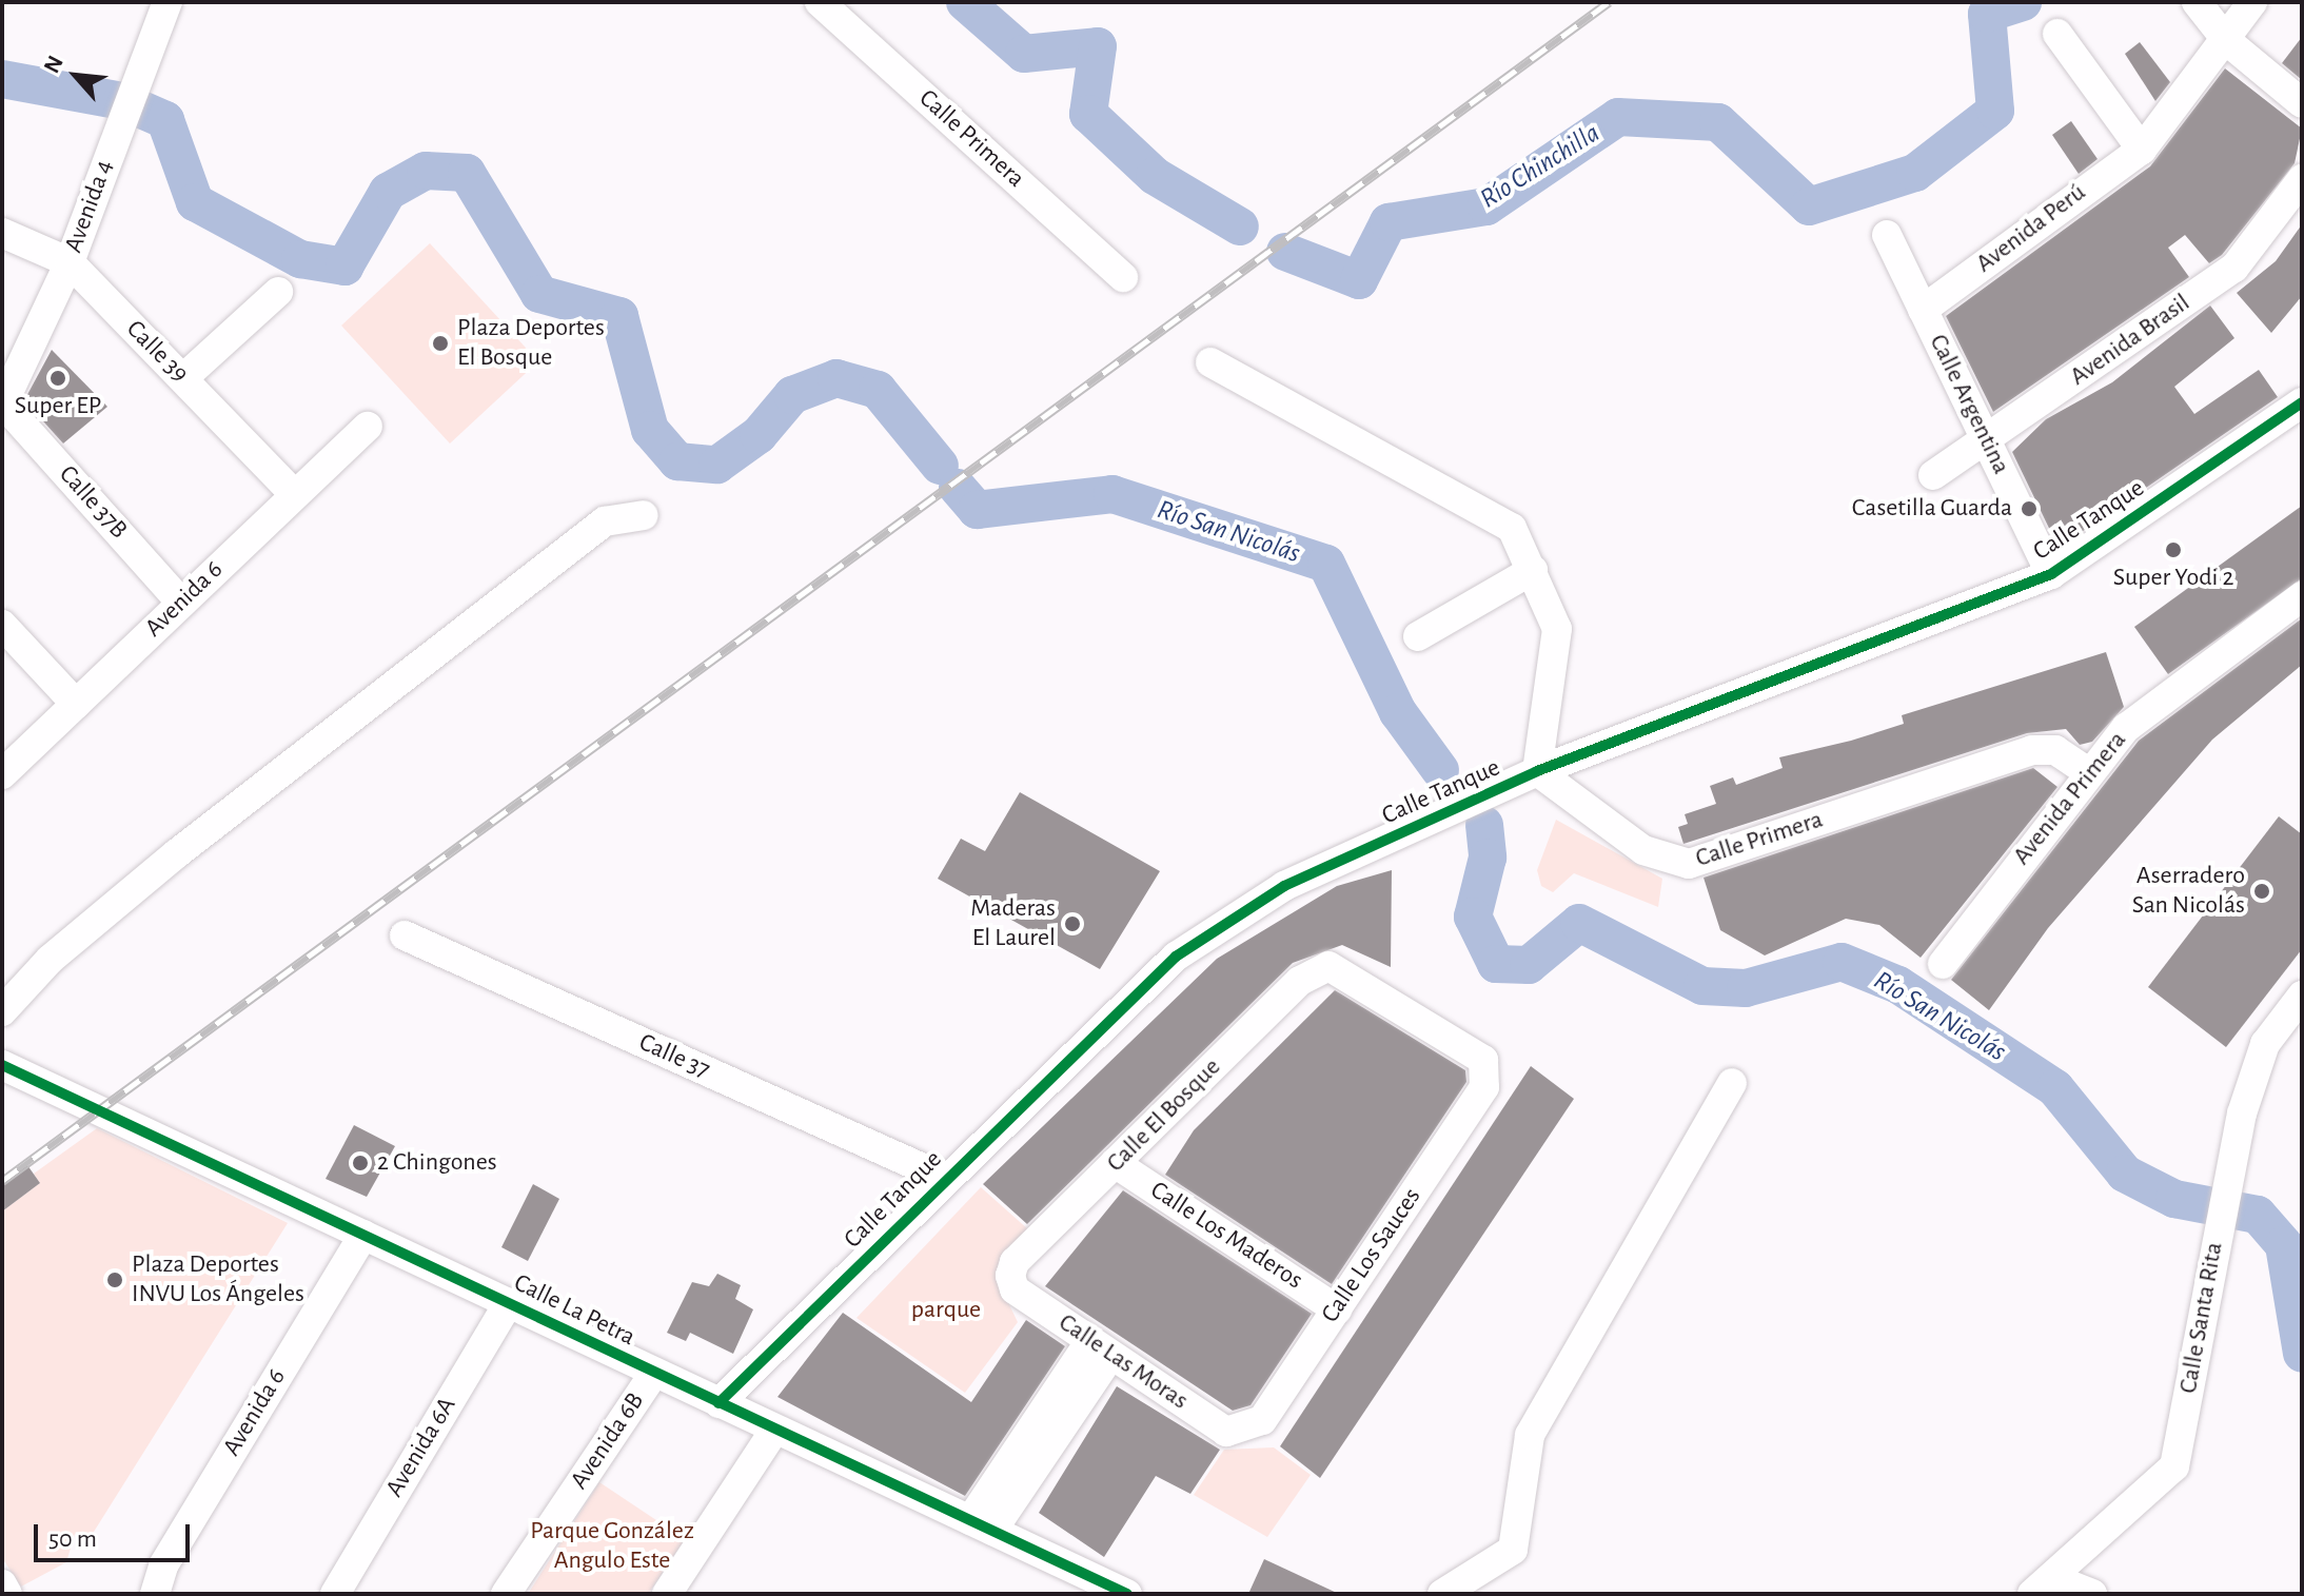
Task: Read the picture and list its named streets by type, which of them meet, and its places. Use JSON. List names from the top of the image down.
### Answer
{
  "streets": {
    "street": [
      "Calle Primera",
      "Avenida 4",
      "Avenida Perú",
      "Avenida Brasil",
      "Calle 39",
      "Calle Argentina",
      "Calle 37B",
      "Calle Tanque",
      "Avenida 6",
      "Avenida Primera",
      "Calle 37",
      "Calle El Bosque",
      "Calle Los Maderos",
      "Calle Los Sauces",
      "Calle La Petra",
      "Calle Santa Rita",
      "Calle Las Moras",
      "Avenida 6B",
      "Avenida 6A"
    ]
  },
  "crossings": [
    ["Calle Primera", "Calle Tanque"],
    ["Calle Primera", "Avenida Primera"],
    ["Avenida 4", "Calle 39"],
    ["Avenida 4", "Calle 37B"],
    ["Avenida Perú", "Calle Argentina"],
    ["Avenida Brasil", "Calle Argentina"],
    ["Calle 39", "Avenida 6"],
    ["Calle Argentina", "Calle Tanque"],
    ["Calle 37B", "Avenida 6"],
    ["Calle Tanque", "Calle 37"],
    ["Calle Tanque", "Calle La Petra"],
    ["Avenida 6", "Calle La Petra"],
    ["Calle El Bosque", "Calle Los Maderos"],
    ["Calle El Bosque", "Calle Los Sauces"],
    ["Calle El Bosque", "Calle Las Moras"],
    ["Calle Los Maderos", "Calle Los Sauces"],
    ["Calle Los Sauces", "Calle Las Moras"],
    ["Calle La Petra", "Avenida 6B"],
    ["Calle La Petra", "Avenida 6A"]
  ],
  "water": ["Río Chinchilla", "Río San Nicolás"],
  "parks": ["parque", "Parque González Angulo Este"],
  "places": [
    "Plaza Deportes El Bosque",
    "Super EP",
    "Casetilla Guarda",
    "Super Yodi 2",
    "Aserradero San Nicolás",
    "Maderas El Laurel",
    "2 Chingones",
    "Plaza Deportes INVU Los Ángeles"
  ],
  "scale_bar": "50 m",
  "north": "top left"
}
